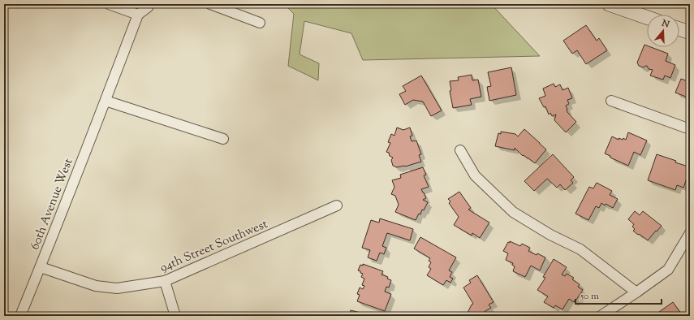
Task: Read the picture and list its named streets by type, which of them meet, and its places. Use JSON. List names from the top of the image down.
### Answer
{
  "streets": {
    "street": ["60th Avenue West", "94th Street Southwest"]
  },
  "crossings": [
    ["60th Avenue West", "94th Street Southwest"]
  ],
  "scale_bar": "50 m",
  "north": "top"
}
